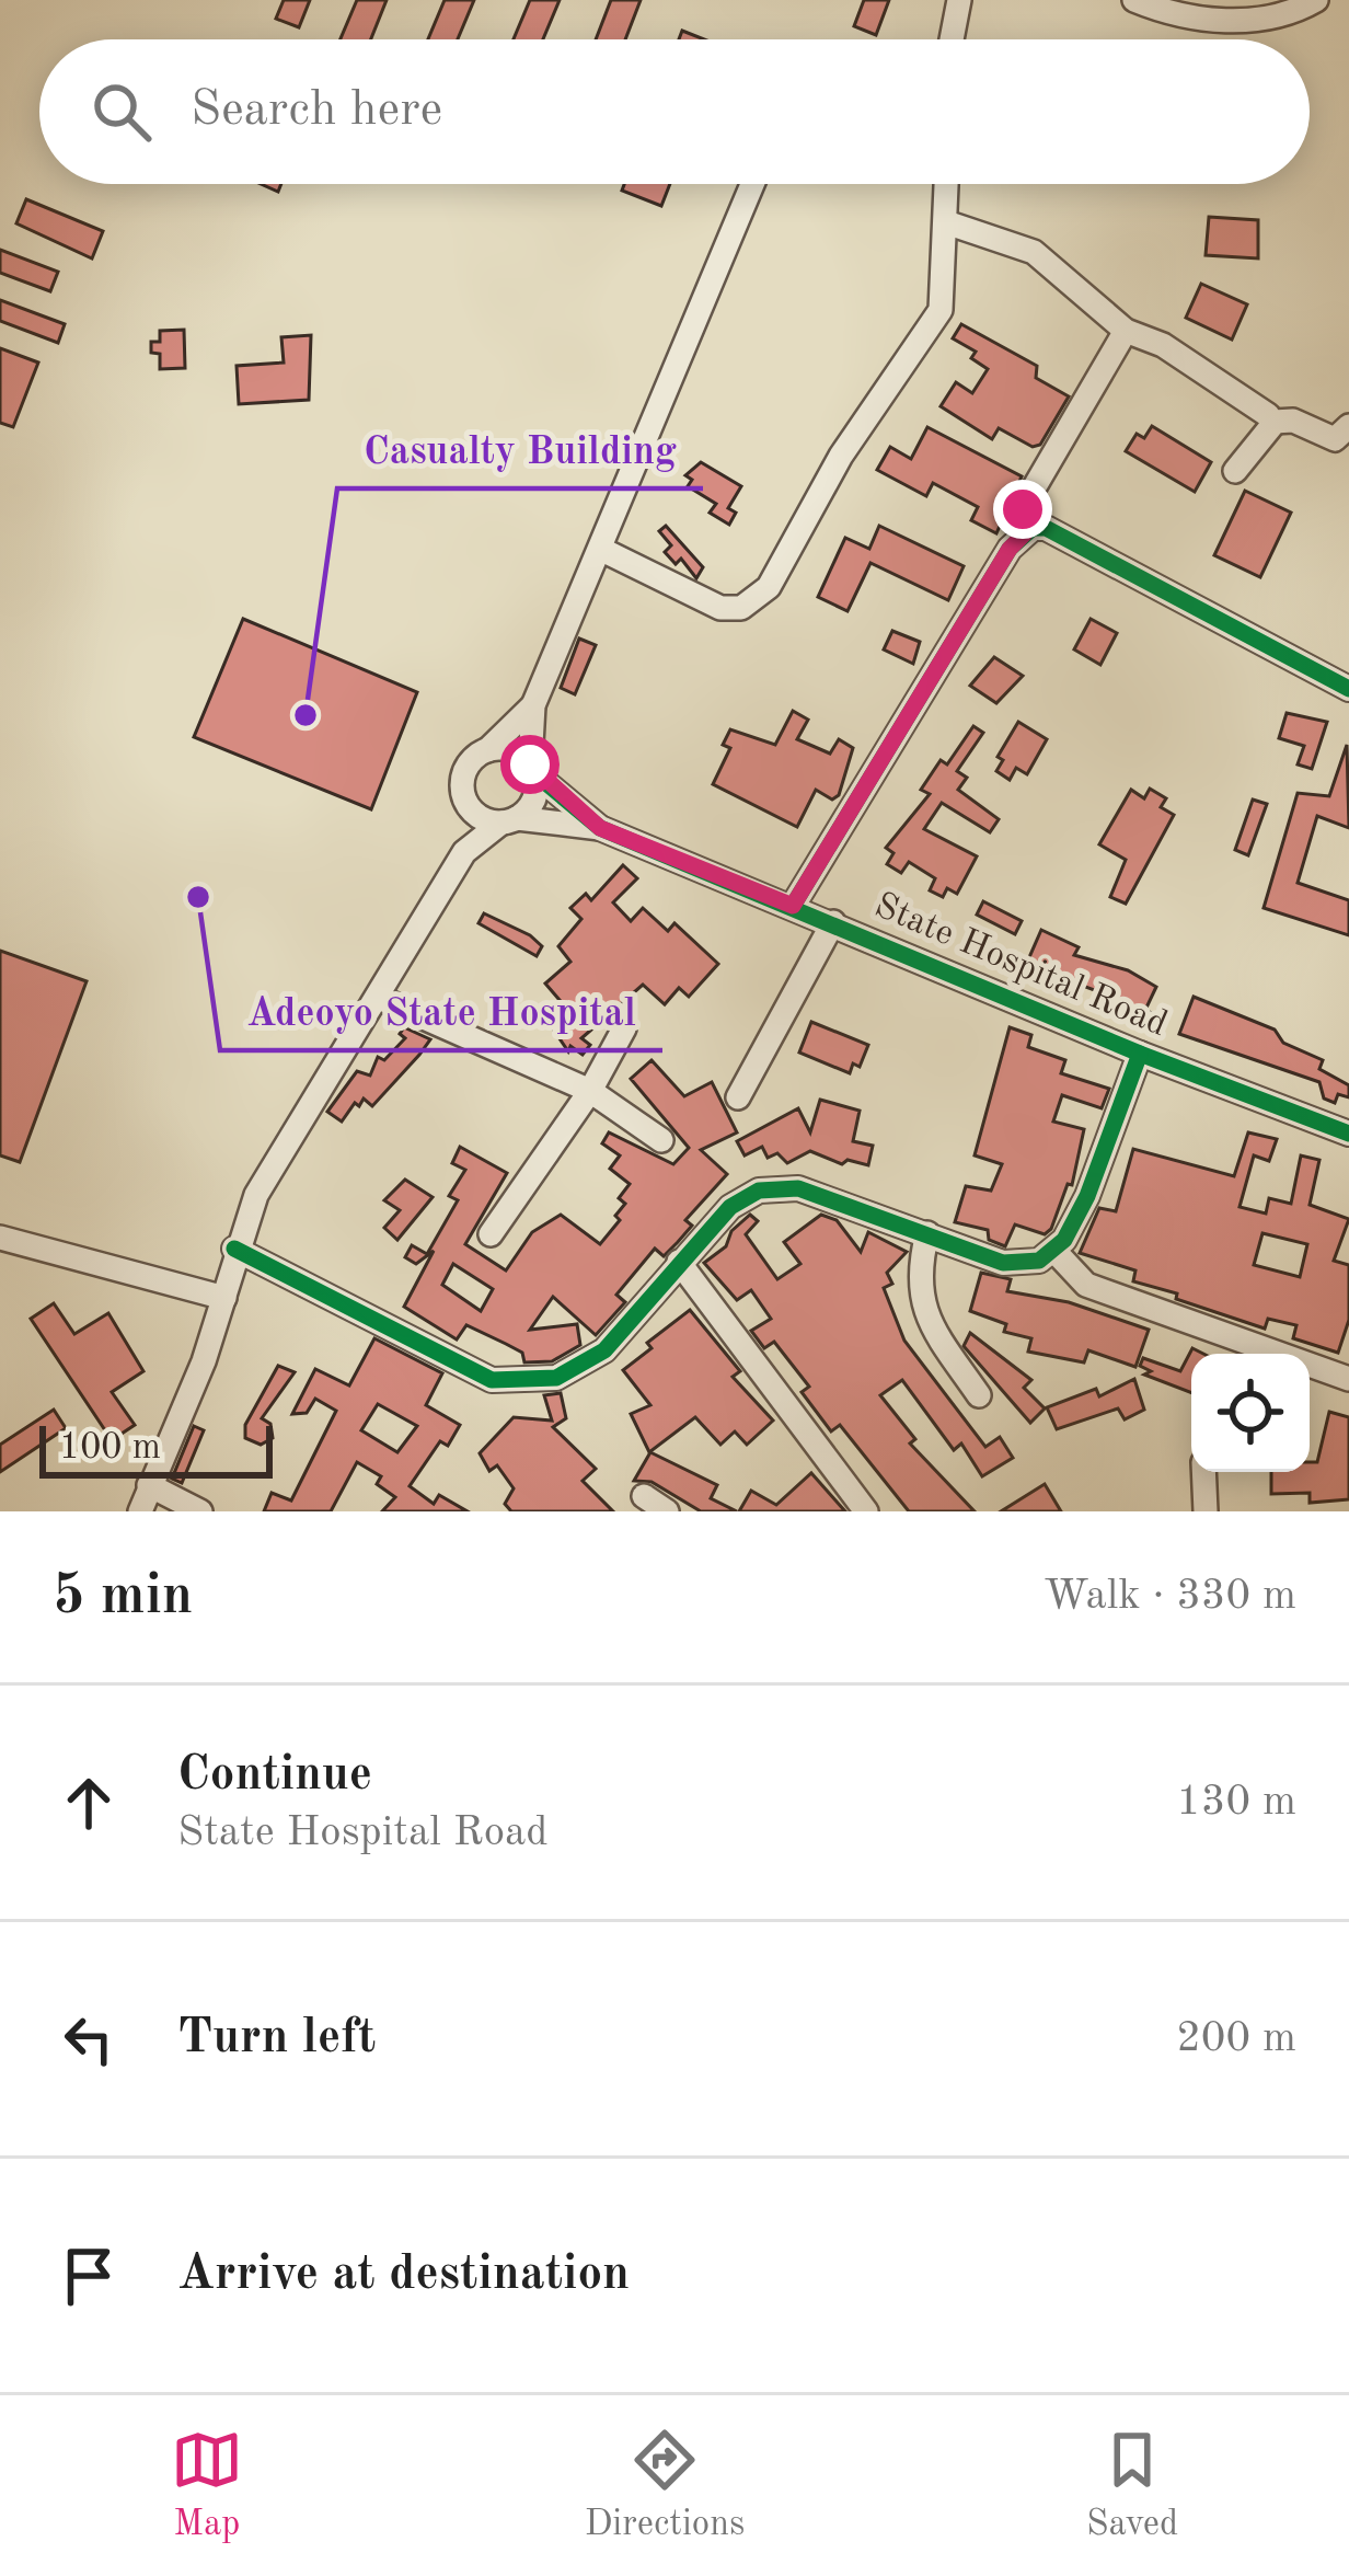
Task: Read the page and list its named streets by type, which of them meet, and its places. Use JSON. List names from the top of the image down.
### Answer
{
  "streets": {
    "street": ["State Hospital Road"]
  },
  "places": ["Casualty Building", "Adeoyo State Hospital"],
  "scale_bar": "100 m",
  "page": {
    "search": "Search here",
    "scale": "100 m",
    "heading": ["5 min", "Walk · 330 m"],
    "list": [
      ["Continue", "State Hospital Road", "130 m"],
      ["Turn left", "200 m"],
      "Arrive at destination"
    ],
    "nav": ["Map", "Directions", "Saved"]
  }
}
